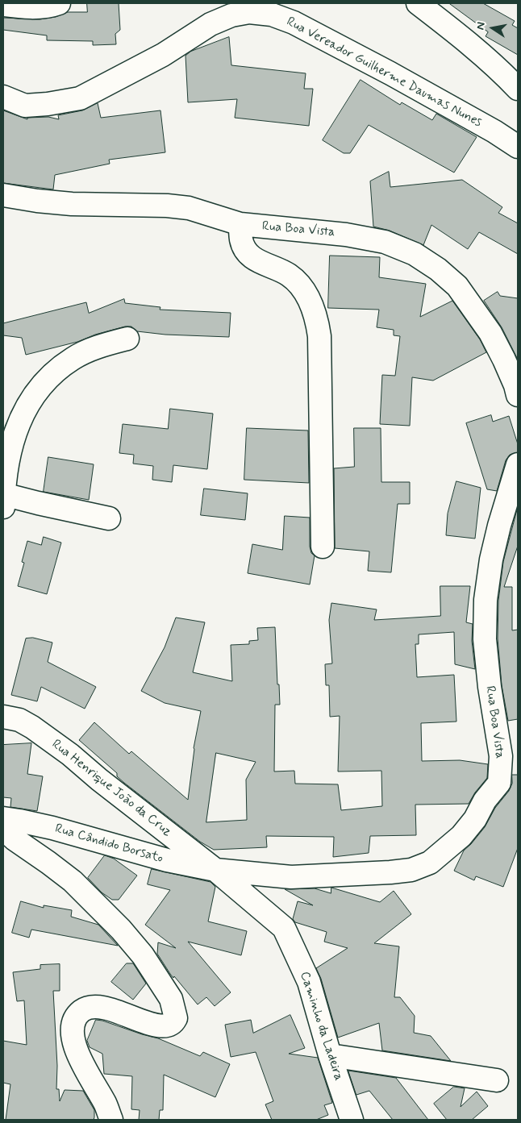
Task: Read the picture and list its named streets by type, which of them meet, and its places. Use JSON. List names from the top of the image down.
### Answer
{
  "streets": {
    "street": [
      "Rua Vereador Guilherme Daumas Nunes",
      "Rua Boa Vista",
      "Rua Henrique João da Cruz",
      "Rua Cândido Borsato",
      "Caminho da Ladeira"
    ]
  },
  "crossings": [
    ["Rua Boa Vista", "Rua Henrique João da Cruz"],
    ["Rua Boa Vista", "Rua Cândido Borsato"],
    ["Rua Boa Vista", "Caminho da Ladeira"],
    ["Rua Henrique João da Cruz", "Rua Cândido Borsato"],
    ["Rua Henrique João da Cruz", "Caminho da Ladeira"],
    ["Rua Cândido Borsato", "Caminho da Ladeira"]
  ],
  "north": "left"
}
